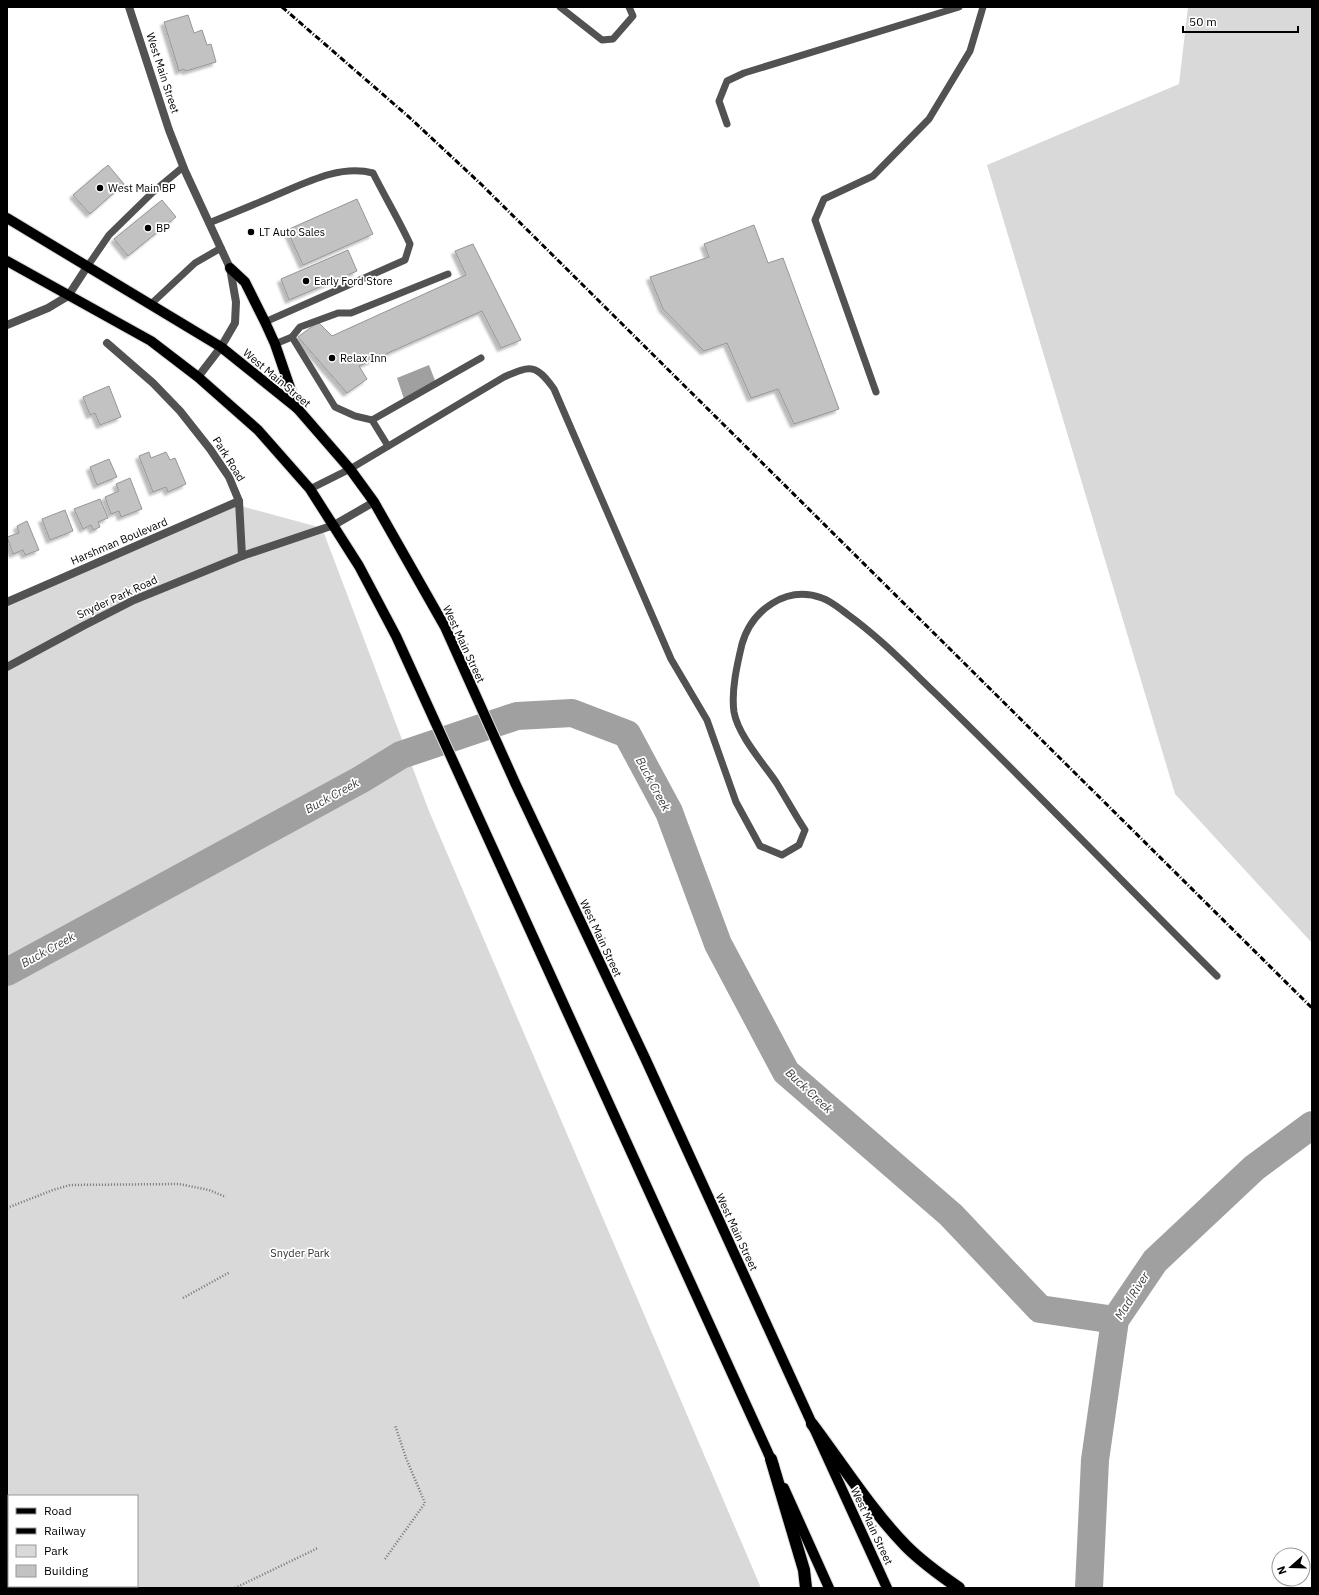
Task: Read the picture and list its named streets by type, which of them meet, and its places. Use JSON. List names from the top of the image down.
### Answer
{
  "streets": {
    "main road": ["West Main Street"],
    "street": ["Park Road", "Harshman Boulevard", "Snyder Park Road"]
  },
  "crossings": [
    ["Park Road", "Harshman Boulevard"],
    ["Park Road", "Snyder Park Road"]
  ],
  "water": ["Buck Creek", "Mad River"],
  "parks": ["Snyder Park"],
  "places": [
    "West Main BP",
    "BP",
    "LT Auto Sales",
    "Early Ford Store",
    "Relax Inn"
  ],
  "legend": [
    "Road",
    "Railway",
    "Park",
    "Building"
  ],
  "scale_bar": "50 m",
  "north": "left"
}
